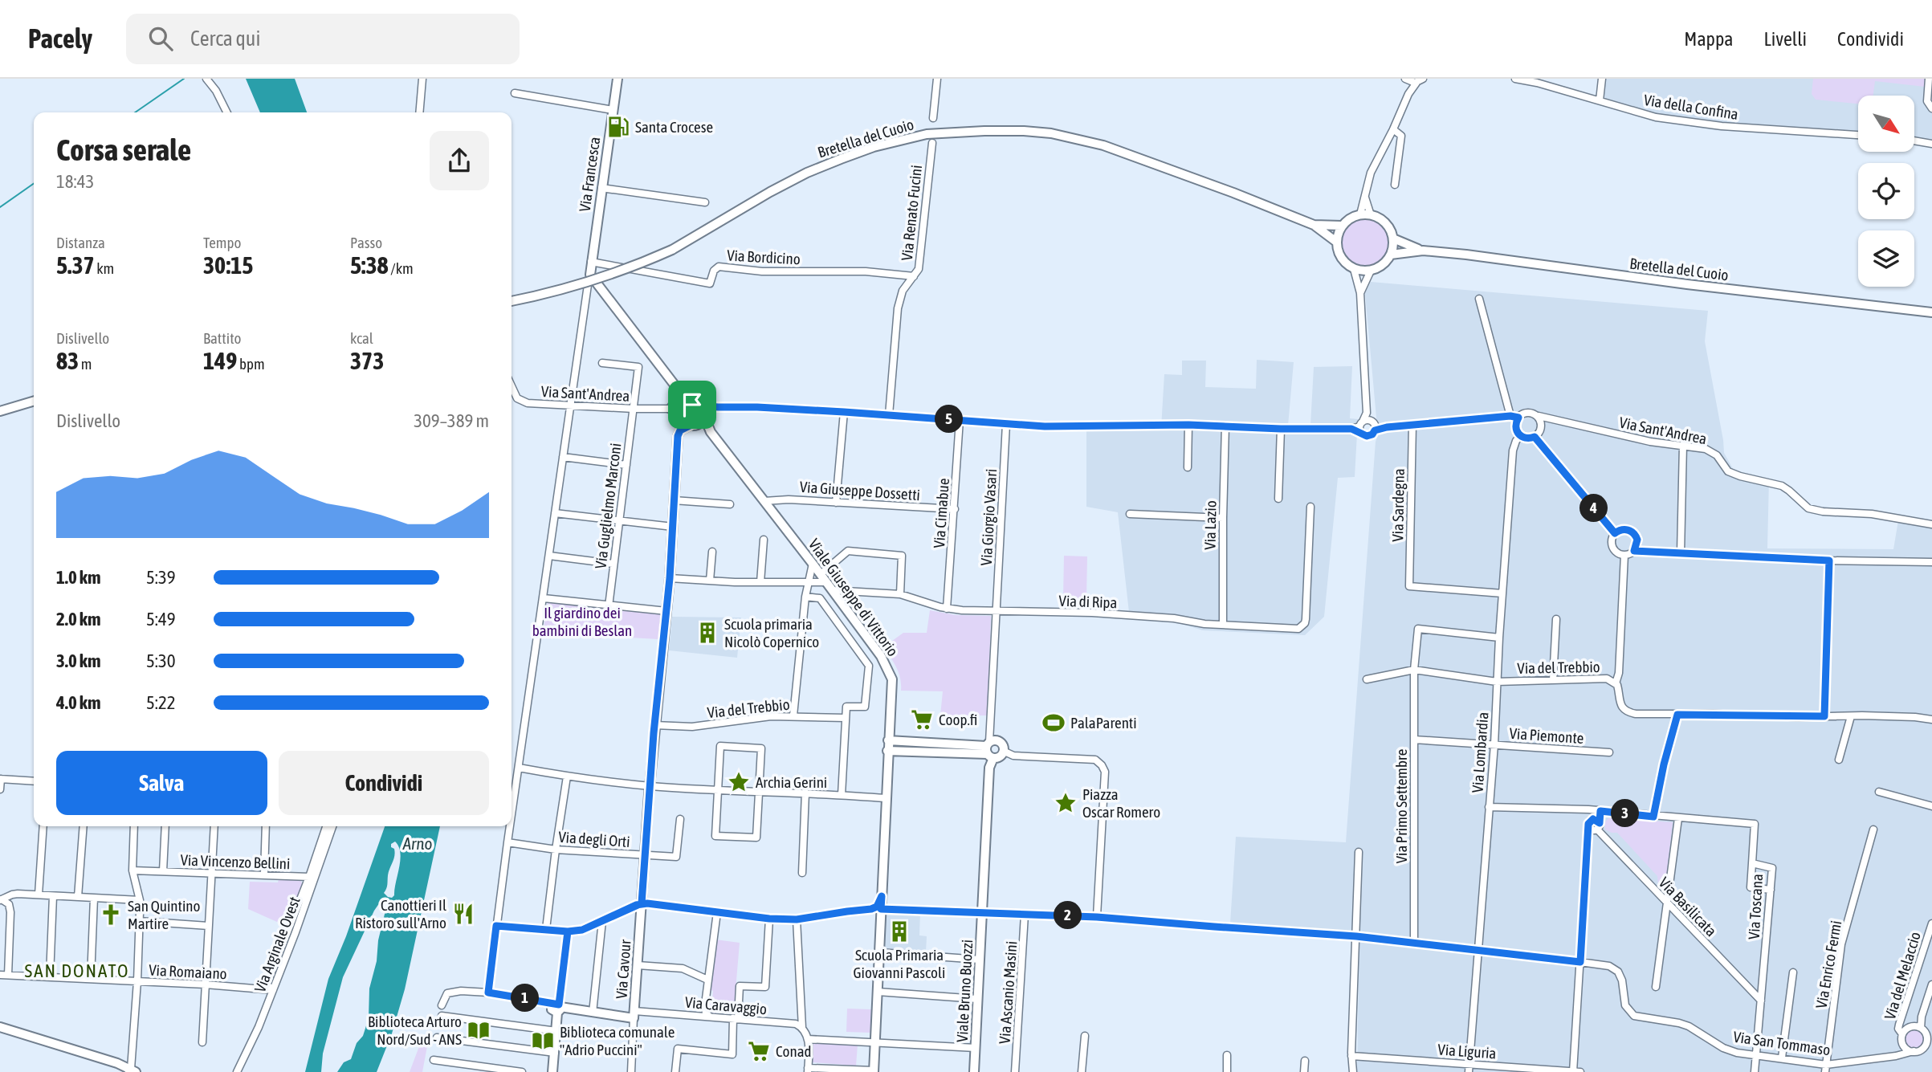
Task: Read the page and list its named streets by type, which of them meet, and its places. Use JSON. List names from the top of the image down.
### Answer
{
  "streets": {
    "main road": [
      "Bretella del Cuoio",
      "Via Francesca",
      "Viale Giuseppe di Vittorio",
      "Via Cavour",
      "Viale Bruno Buozzi"
    ],
    "street": [
      "Via della Confina",
      "Via Renato Fucini",
      "Via Bordicino",
      "Via Sant'Andrea",
      "Via Giuseppe Dossetti",
      "Via Sardegna",
      "Via Guglielmo Marconi",
      "Via Cimabue",
      "Via Giorgio Vasari",
      "Via Lazio",
      "Via di Ripa",
      "Via del Trebbio",
      "Via Piemonte",
      "Via Lombardia",
      "Via Primo Settembre",
      "Via degli Orti",
      "Via Vincenzo Bellini",
      "Via Basilicata",
      "Via Toscana",
      "Via Arginale Ovest",
      "Via Enrico Fermi",
      "Via Romaiano",
      "Via del Melaccio",
      "Via Ascanio Masini",
      "Via Caravaggio",
      "Via San Tommaso",
      "Via Liguria"
    ]
  },
  "crossings": [
    ["Via Francesca", "Via Bordicino"],
    ["Via Renato Fucini", "Via Bordicino"],
    ["Via Renato Fucini", "Via Sant'Andrea"],
    ["Via Sant'Andrea", "Via Sardegna"],
    ["Via Sant'Andrea", "Via Guglielmo Marconi"],
    ["Via Sant'Andrea", "Via Cimabue"],
    ["Via Sant'Andrea", "Via Giorgio Vasari"],
    ["Via Sant'Andrea", "Via Lazio"],
    ["Via Sant'Andrea", "Viale Giuseppe di Vittorio"],
    ["Via Sant'Andrea", "Via Lombardia"],
    ["Via Sant'Andrea", "Via Cavour"],
    ["Via Giuseppe Dossetti", "Via Cimabue"],
    ["Via Giuseppe Dossetti", "Viale Giuseppe di Vittorio"],
    ["Via Sardegna", "Via Lombardia"],
    ["Via Cimabue", "Via di Ripa"],
    ["Via Giorgio Vasari", "Via di Ripa"],
    ["Via Giorgio Vasari", "Viale Bruno Buozzi"],
    ["Via Lazio", "Via di Ripa"],
    ["Viale Giuseppe di Vittorio", "Via di Ripa"],
    ["Viale Giuseppe di Vittorio", "Via Cavour"],
    ["Viale Giuseppe di Vittorio", "Via San Tommaso"],
    ["Via del Trebbio", "Via Lombardia"],
    ["Via del Trebbio", "Via Primo Settembre"],
    ["Via del Trebbio", "Via Cavour"],
    ["Via Piemonte", "Via Lombardia"],
    ["Via Piemonte", "Via Primo Settembre"],
    ["Via Lombardia", "Via Primo Settembre"],
    ["Via Lombardia", "Via Toscana"],
    ["Via Lombardia", "Via San Tommaso"],
    ["Via Lombardia", "Via Liguria"],
    ["Via Primo Settembre", "Via San Tommaso"],
    ["Via degli Orti", "Via Cavour"],
    ["Via Basilicata", "Via Toscana"],
    ["Via Toscana", "Via San Tommaso"],
    ["Via Arginale Ovest", "Via Romaiano"],
    ["Via Enrico Fermi", "Via San Tommaso"],
    ["Via Cavour", "Via Caravaggio"],
    ["Via del Melaccio", "Via San Tommaso"],
    ["Viale Bruno Buozzi", "Via San Tommaso"],
    ["Via Ascanio Masini", "Via San Tommaso"]
  ],
  "districts": ["SAN DONATO"],
  "water": ["Arno"],
  "parks": ["Il giardino dei bambini di Beslan"],
  "places": {
    "fuel station": ["Santa Crocese"],
    "building": ["Scuola primaria Nicolò Copernico", "Scuola Primaria Giovanni Pascoli"],
    "supermarket": ["Coop.fi", "Conad"],
    "sports": ["PalaParenti"],
    "place": ["Archia Gerini", "Piazza Oscar Romero"],
    "restaurant": ["Canottieri Il Ristoro sull'Arno"],
    "church": ["San Quintino Martire"],
    "library": ["Biblioteca Arturo Nord/Sud - ANS", "Biblioteca comunale \"Adrio Puccini\""]
  },
  "north": "bottom right",
  "page": {
    "header": "Pacely",
    "search": "Cerca qui",
    "nav": ["Mappa", "Livelli", "Condividi"],
    "heading": ["Corsa serale", "18:43"],
    "stats": [
      ["Distanza", "5.37 km"],
      ["Tempo", "30:15"],
      ["Passo", "5:38 /km"],
      ["Dislivello", "83 m"],
      ["Battito", "149 bpm"],
      ["kcal", "373"]
    ],
    "chart": ["Dislivello", "309–389 m"],
    "pins": [
      "5",
      "4",
      "3",
      "2",
      "1"
    ],
    "list": [
      {
        "name": "1.0 km",
        "note": "5:39"
      },
      {
        "name": "2.0 km",
        "note": "5:49"
      },
      {
        "name": "3.0 km",
        "note": "5:30"
      },
      {
        "name": "4.0 km",
        "note": "5:22"
      }
    ],
    "buttons": ["Salva", "Condividi"]
  }
}
